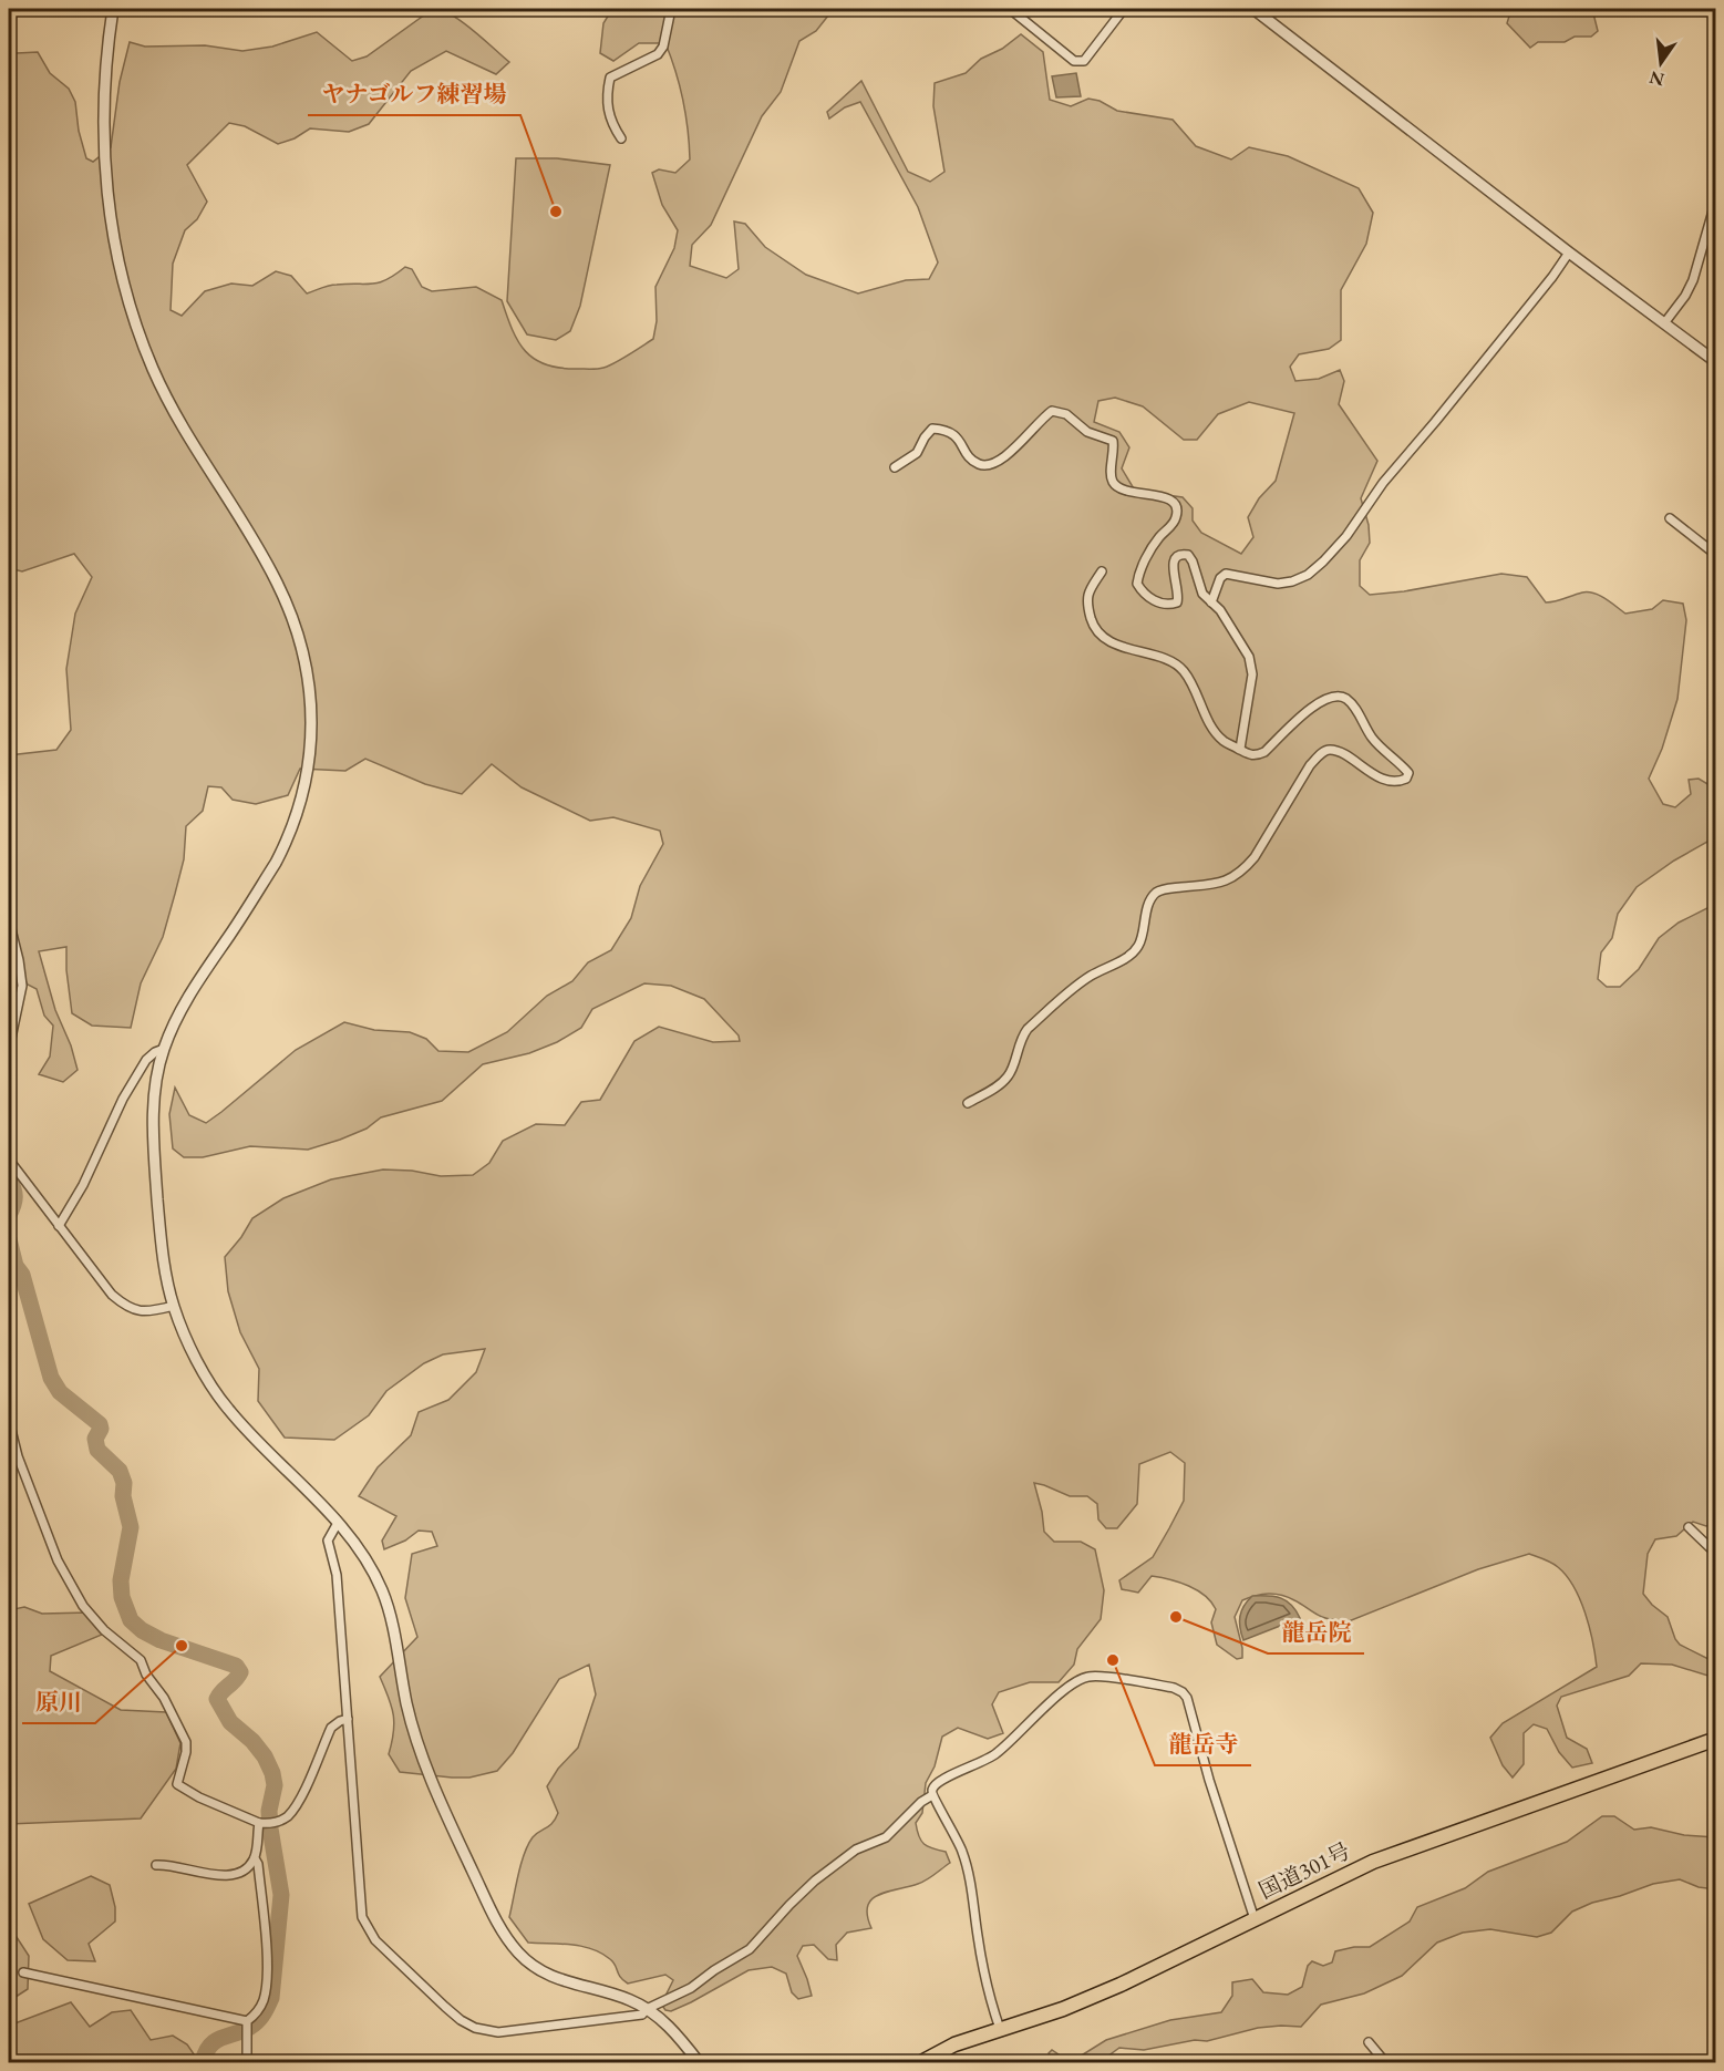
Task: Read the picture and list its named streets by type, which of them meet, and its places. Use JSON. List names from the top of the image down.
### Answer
{
  "streets": {
    "highway": ["国道301号"]
  },
  "places": [
    "ヤナゴルフ練習場",
    "龍岳院",
    "原川",
    "龍岳寺"
  ],
  "north": "bottom"
}
